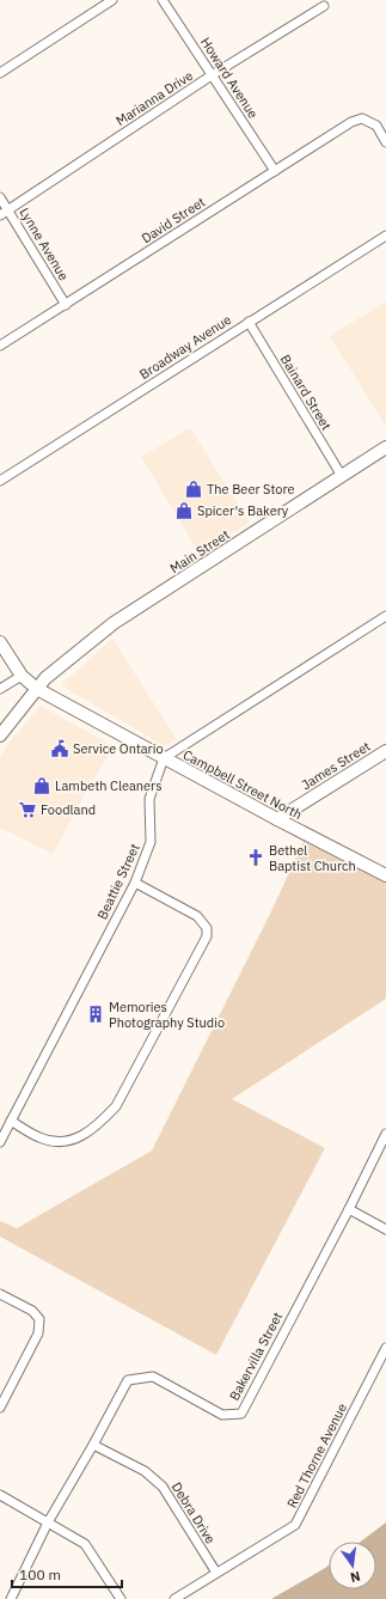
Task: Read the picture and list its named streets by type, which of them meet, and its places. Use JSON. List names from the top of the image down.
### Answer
{
  "streets": {
    "street": [
      "Howard Avenue",
      "Marianna Drive",
      "David Street",
      "Lynne Avenue",
      "Broadway Avenue",
      "Bainard Street",
      "Main Street",
      "James Street",
      "Campbell Street North",
      "Beattie Street",
      "Bakervilla Street",
      "Red Thorne Avenue",
      "Debra Drive"
    ]
  },
  "crossings": [
    ["Howard Avenue", "Marianna Drive"],
    ["Howard Avenue", "David Street"],
    ["Marianna Drive", "Lynne Avenue"],
    ["David Street", "Lynne Avenue"],
    ["Broadway Avenue", "Bainard Street"],
    ["Bainard Street", "Main Street"],
    ["Main Street", "Campbell Street North"],
    ["James Street", "Campbell Street North"],
    ["Campbell Street North", "Beattie Street"],
    ["Bakervilla Street", "Debra Drive"],
    ["Red Thorne Avenue", "Debra Drive"]
  ],
  "places": {
    "shop": ["The Beer Store", "Spicer's Bakery", "Lambeth Cleaners"],
    "public building": ["Service Ontario"],
    "supermarket": ["Foodland"],
    "church": ["Bethel Baptist Church"],
    "building": ["Memories Photography Studio"]
  },
  "scale_bar": "100 m",
  "north": "bottom"
}
